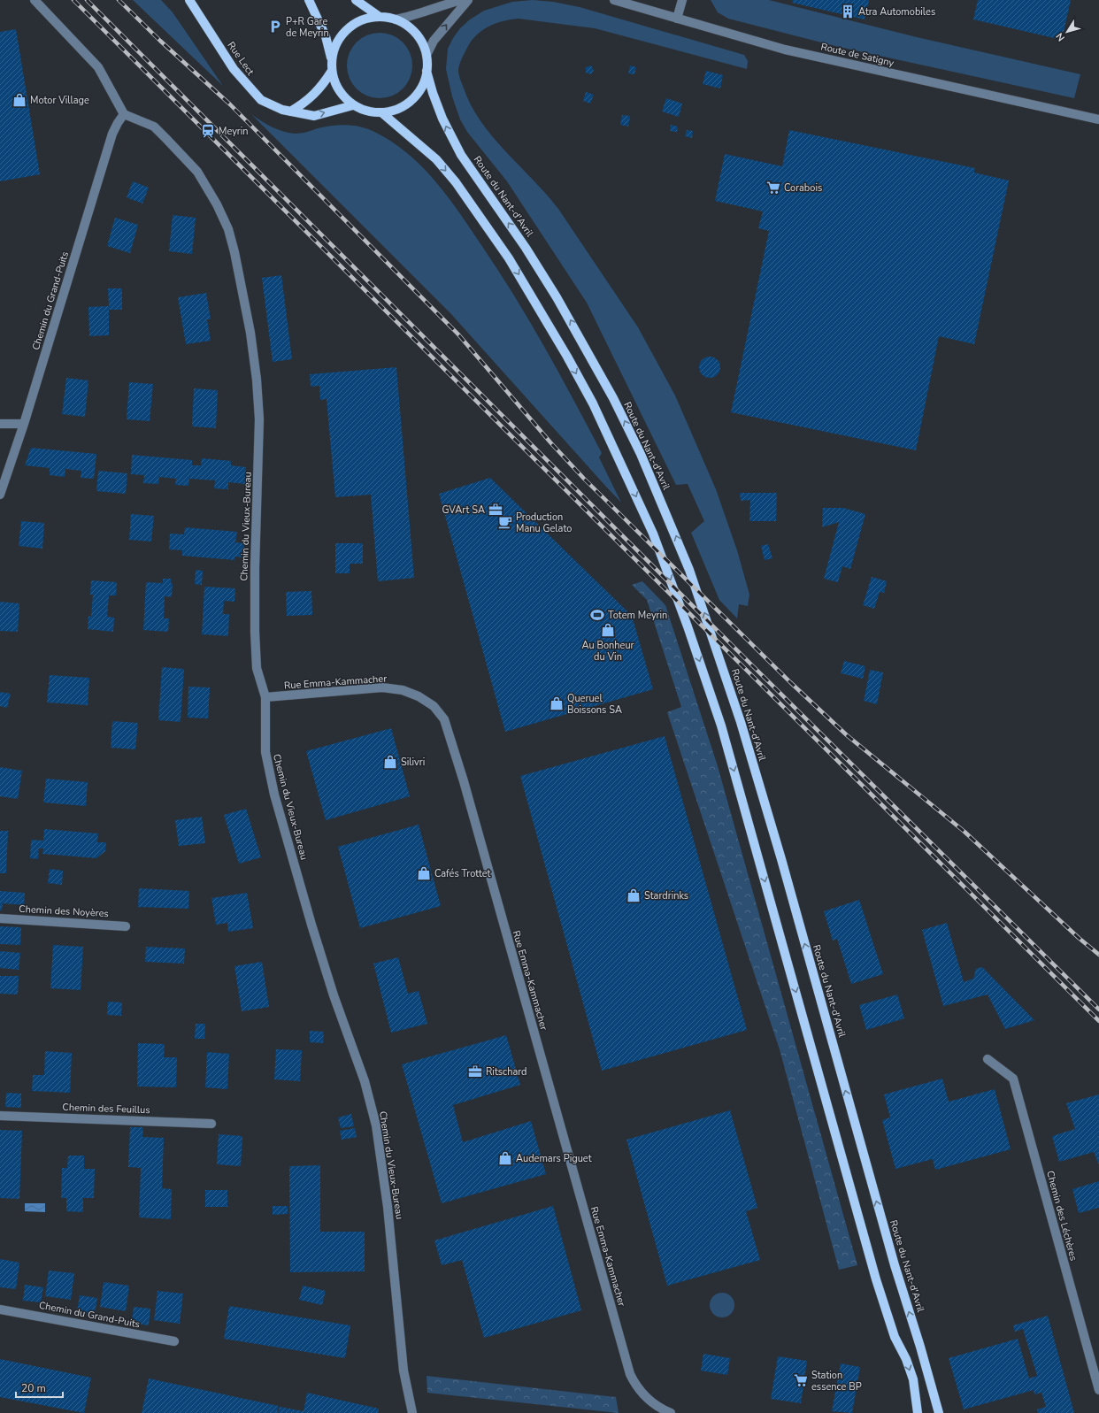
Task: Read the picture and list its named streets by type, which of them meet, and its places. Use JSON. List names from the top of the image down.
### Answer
{
  "streets": {
    "main road": ["Rue Lect", "Route du Nant-d'Avril"],
    "street": [
      "Route de Satigny",
      "Chemin du Grand-Puits",
      "Chemin du Vieux-Bureau",
      "Rue Emma-Kammacher",
      "Chemin des Noyères",
      "Chemin des Feuillus",
      "Chemin des Léchères"
    ]
  },
  "crossings": [
    ["Rue Lect", "Route du Nant-d'Avril"],
    ["Chemin du Grand-Puits", "Chemin du Vieux-Bureau"],
    ["Chemin du Vieux-Bureau", "Rue Emma-Kammacher"]
  ],
  "places": {
    "building": ["Atra Automobiles"],
    "parking": ["P+R Gare de Meyrin"],
    "shop": [
      "Motor Village",
      "Au Bonheur du Vin",
      "Queruel Boissons SA",
      "Silivri",
      "Cafés Trottet",
      "Stardrinks",
      "Audemars Piguet"
    ],
    "station": ["Meyrin"],
    "supermarket": ["Corabois", "Station essence BP"],
    "office": ["GVArt SA", "Ritschard"],
    "cafe": ["Production Manu Gelato"],
    "sports": ["Totem Meyrin"]
  },
  "scale_bar": "20 m",
  "north": "bottom left"
}
